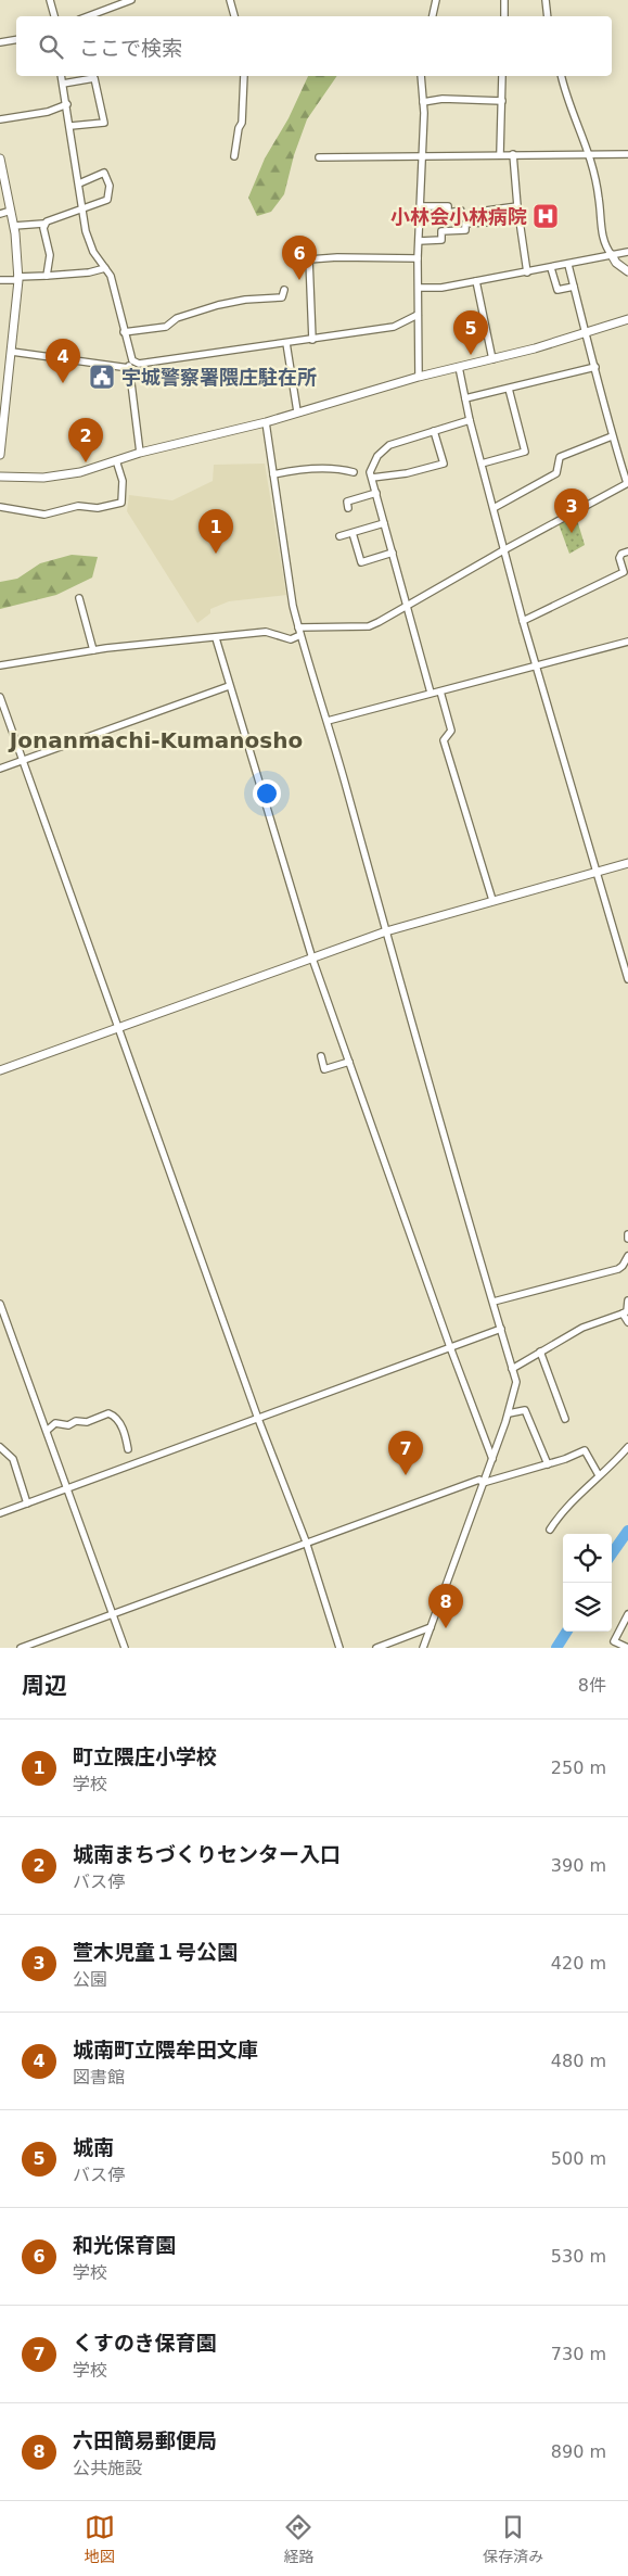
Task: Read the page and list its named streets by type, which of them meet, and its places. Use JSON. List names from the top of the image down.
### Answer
{
  "districts": ["Jonanmachi-Kumanosho"],
  "places": {
    "hospital": ["小林会小林病院"],
    "public building": ["宇城警察署隈庄駐在所"]
  },
  "page": {
    "search": "ここで検索",
    "pins": [
      "6",
      "5",
      "4",
      "2",
      "3",
      "1",
      "7",
      "8"
    ],
    "heading": ["周辺", "8件"],
    "list": [
      {
        "mark": "1",
        "name": "町立隈庄小学校",
        "note": "学校",
        "value": "250 m"
      },
      {
        "mark": "2",
        "name": "城南まちづくりセンター入口",
        "note": "バス停",
        "value": "390 m"
      },
      {
        "mark": "3",
        "name": "萱木児童１号公園",
        "note": "公園",
        "value": "420 m"
      },
      {
        "mark": "4",
        "name": "城南町立隈牟田文庫",
        "note": "図書館",
        "value": "480 m"
      },
      {
        "mark": "5",
        "name": "城南",
        "note": "バス停",
        "value": "500 m"
      },
      {
        "mark": "6",
        "name": "和光保育園",
        "note": "学校",
        "value": "530 m"
      },
      {
        "mark": "7",
        "name": "くすのき保育園",
        "note": "学校",
        "value": "730 m"
      },
      {
        "mark": "8",
        "name": "六田簡易郵便局",
        "note": "公共施設",
        "value": "890 m"
      }
    ],
    "nav": ["地図", "経路", "保存済み"]
  }
}
